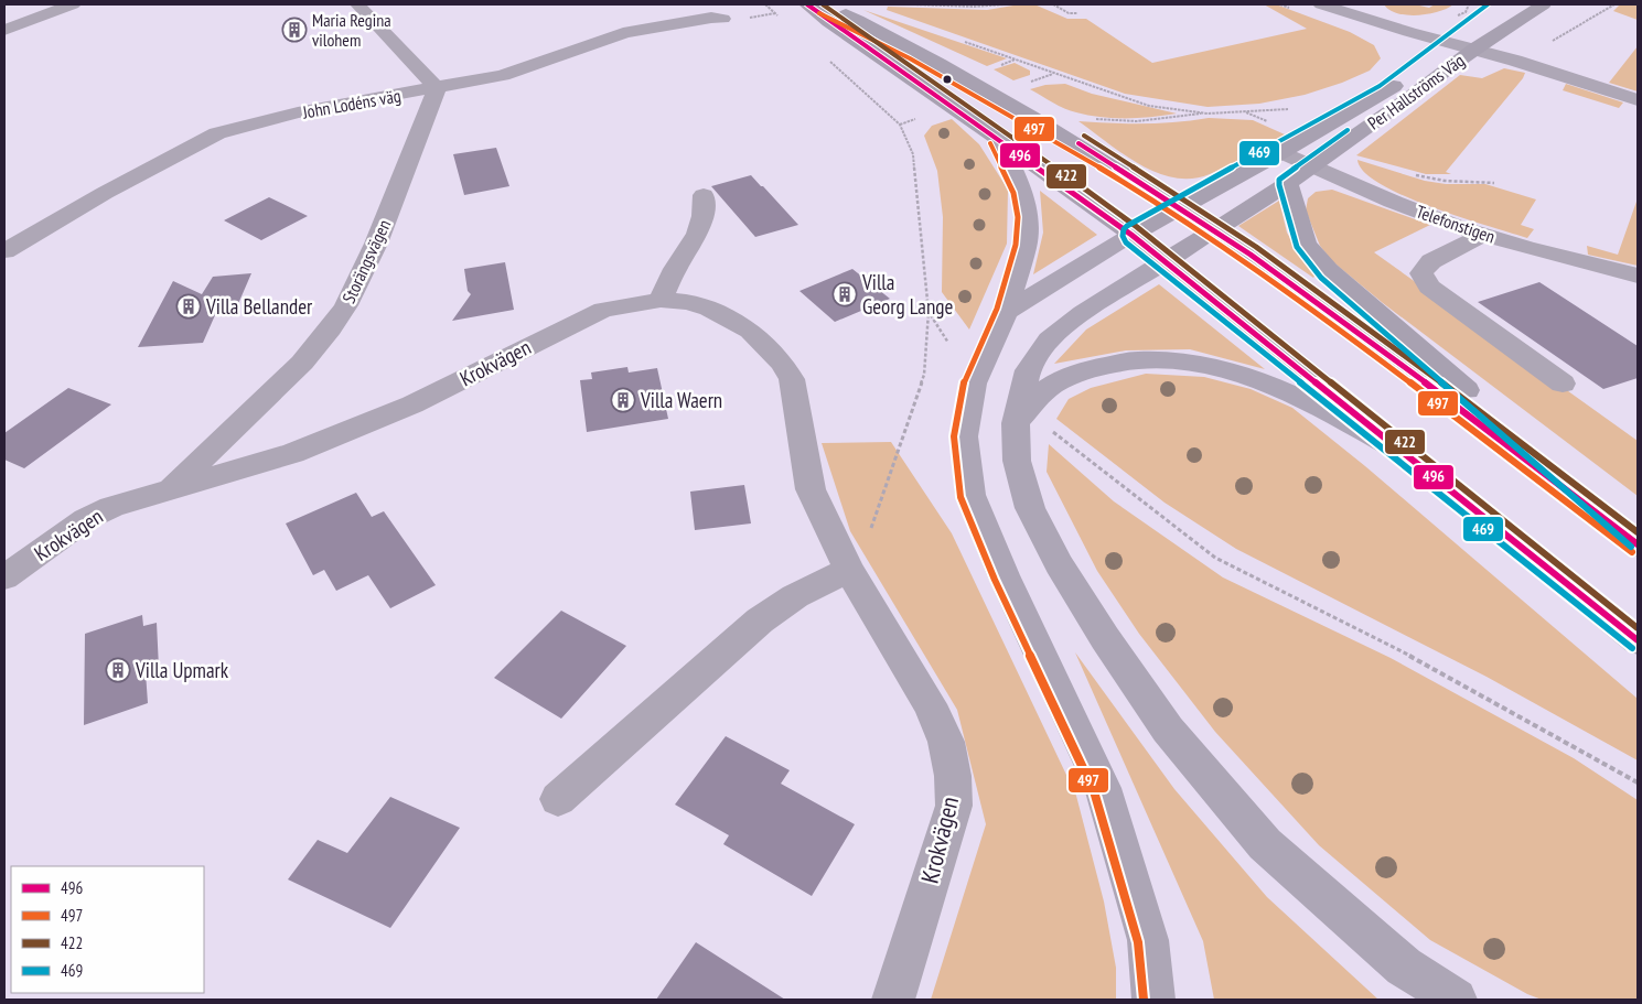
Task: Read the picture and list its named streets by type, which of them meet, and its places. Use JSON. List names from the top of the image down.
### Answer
{
  "streets": {
    "main road": ["Per Hallströms Väg"],
    "street": [
      "John Lodéns väg",
      "Telefonstigen",
      "Storängsvägen",
      "Krokvägen"
    ]
  },
  "crossings": [
    ["Per Hallströms Väg", "Telefonstigen"],
    ["John Lodéns väg", "Storängsvägen"],
    ["Storängsvägen", "Krokvägen"]
  ],
  "places": {
    "building": [
      "Maria Regina vilohem",
      "Villa Georg Lange",
      "Villa Bellander",
      "Villa Waern",
      "Villa Upmark"
    ]
  },
  "lines": [
    "transit line 496",
    "transit line 422",
    "transit line 469",
    "transit line 497"
  ],
  "legend": [
    "496",
    "497",
    "422",
    "469"
  ]
}
